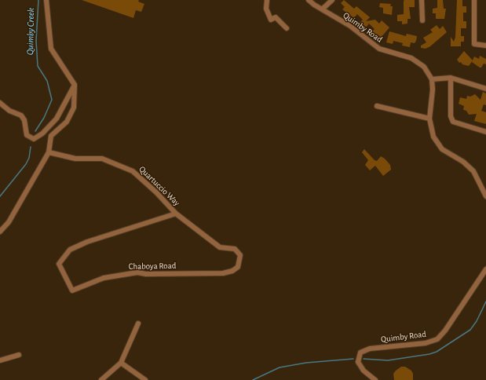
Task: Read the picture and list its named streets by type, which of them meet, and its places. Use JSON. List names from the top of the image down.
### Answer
{
  "streets": {
    "street": ["Quimby Road", "Quartuccio Way", "Chaboya Road"]
  },
  "crossings": [
    ["Quartuccio Way", "Chaboya Road"]
  ],
  "water": ["Quimby Creek"]
}
